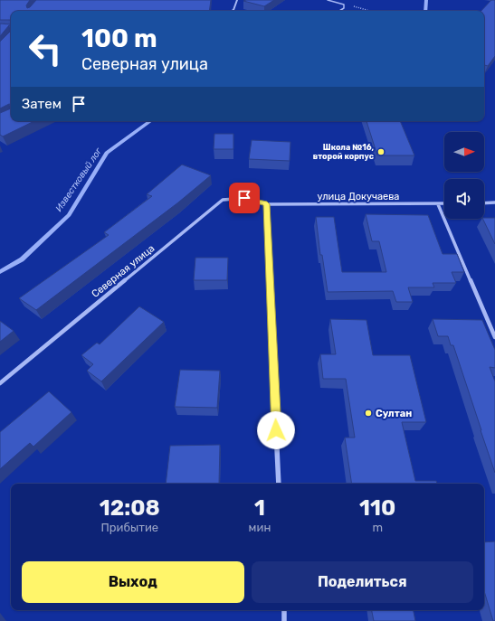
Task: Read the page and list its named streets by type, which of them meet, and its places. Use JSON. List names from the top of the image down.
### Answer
{
  "streets": {
    "street": ["улица Докучаева", "Северная улица"]
  },
  "crossings": [
    ["улица Докучаева", "Северная улица"]
  ],
  "water": ["Известковый лог"],
  "places": ["Школа №16, второй корпус", "Султан"],
  "north": "right",
  "page": {
    "turn": ["100 m", "Северная улица"],
    "then": "Затем",
    "eta": [
      "12:08",
      "Прибытие",
      "1",
      "мин",
      "110",
      "m"
    ],
    "buttons": ["Выход", "Поделиться"]
  }
}
